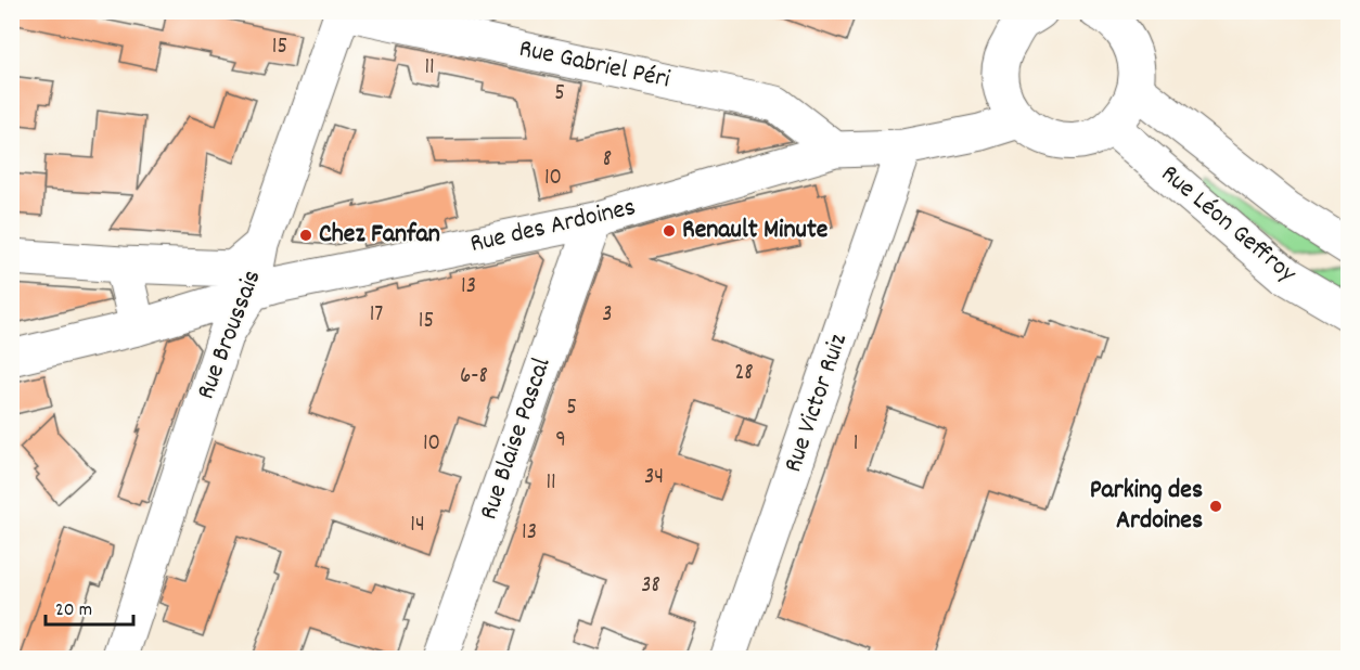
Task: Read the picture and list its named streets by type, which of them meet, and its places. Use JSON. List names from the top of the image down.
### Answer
{
  "streets": {
    "street": [
      "Rue Gabriel Péri",
      "Rue Léon Geffroy",
      "Rue des Ardoines",
      "Rue Broussais",
      "Rue Victor Ruiz",
      "Rue Blaise Pascal"
    ]
  },
  "crossings": [
    ["Rue Gabriel Péri", "Rue des Ardoines"],
    ["Rue Gabriel Péri", "Rue Broussais"],
    ["Rue des Ardoines", "Rue Broussais"],
    ["Rue des Ardoines", "Rue Victor Ruiz"],
    ["Rue des Ardoines", "Rue Blaise Pascal"]
  ],
  "places": ["Renault Minute", "Chez Fanfan", "Parking des Ardoines"],
  "house_numbers": [
    "15",
    "11",
    "5",
    "8",
    "10",
    "13",
    "17",
    "3",
    "15",
    "28",
    "6-8",
    "5",
    "9",
    "10",
    "1",
    "34",
    "11",
    "14",
    "13",
    "38"
  ],
  "scale_bar": "20 m"
}
